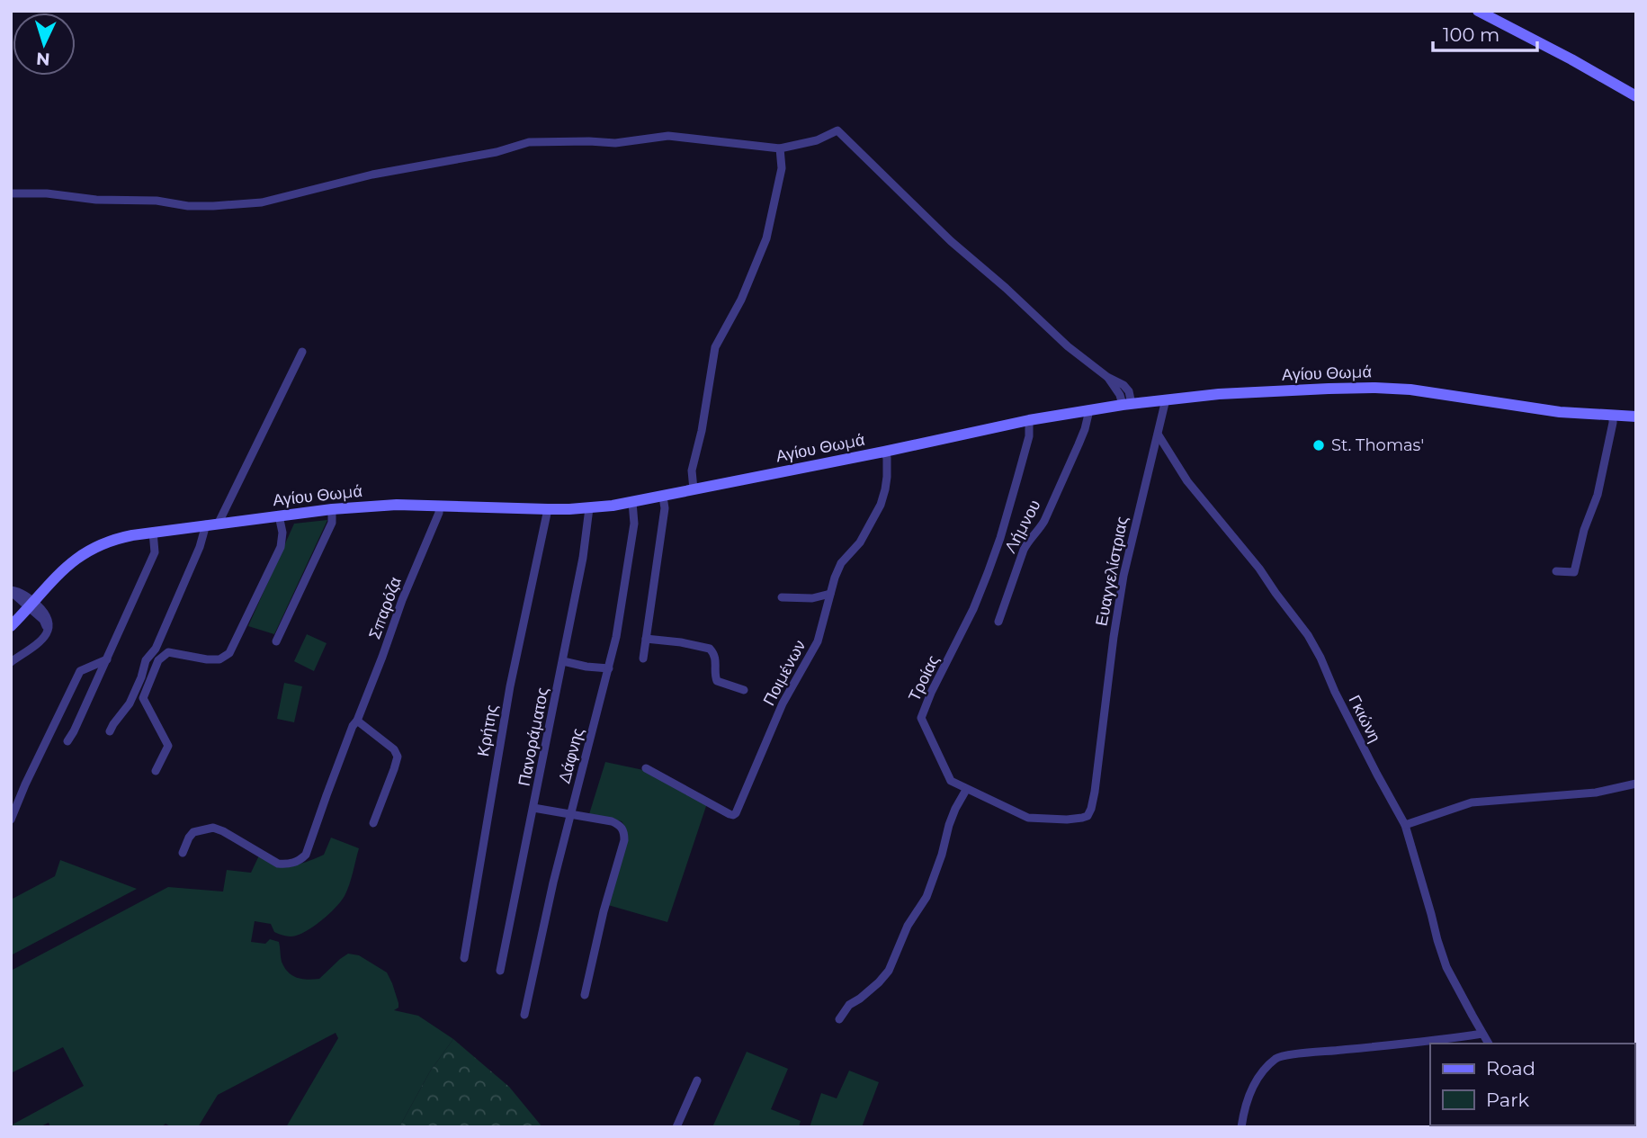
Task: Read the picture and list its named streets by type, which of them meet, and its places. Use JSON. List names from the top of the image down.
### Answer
{
  "streets": {
    "main road": ["Αγίου Θωμά"],
    "street": [
      "Λήμνου",
      "Ευαγγελίστριας",
      "Σπαρόζα",
      "Ποιμένων",
      "Τροίας",
      "Γκιώνη",
      "Κρήτης",
      "Πανοράματος",
      "Δάφνης"
    ]
  },
  "crossings": [
    ["Αγίου Θωμά", "Λήμνου"],
    ["Αγίου Θωμά", "Ευαγγελίστριας"],
    ["Αγίου Θωμά", "Σπαρόζα"],
    ["Αγίου Θωμά", "Ποιμένων"],
    ["Αγίου Θωμά", "Τροίας"],
    ["Αγίου Θωμά", "Κρήτης"],
    ["Αγίου Θωμά", "Πανοράματος"],
    ["Αγίου Θωμά", "Δάφνης"],
    ["Ευαγγελίστριας", "Τροίας"],
    ["Ευαγγελίστριας", "Γκιώνη"]
  ],
  "places": ["St. Thomas'"],
  "legend": ["Road", "Park"],
  "scale_bar": "100 m",
  "north": "bottom"
}
